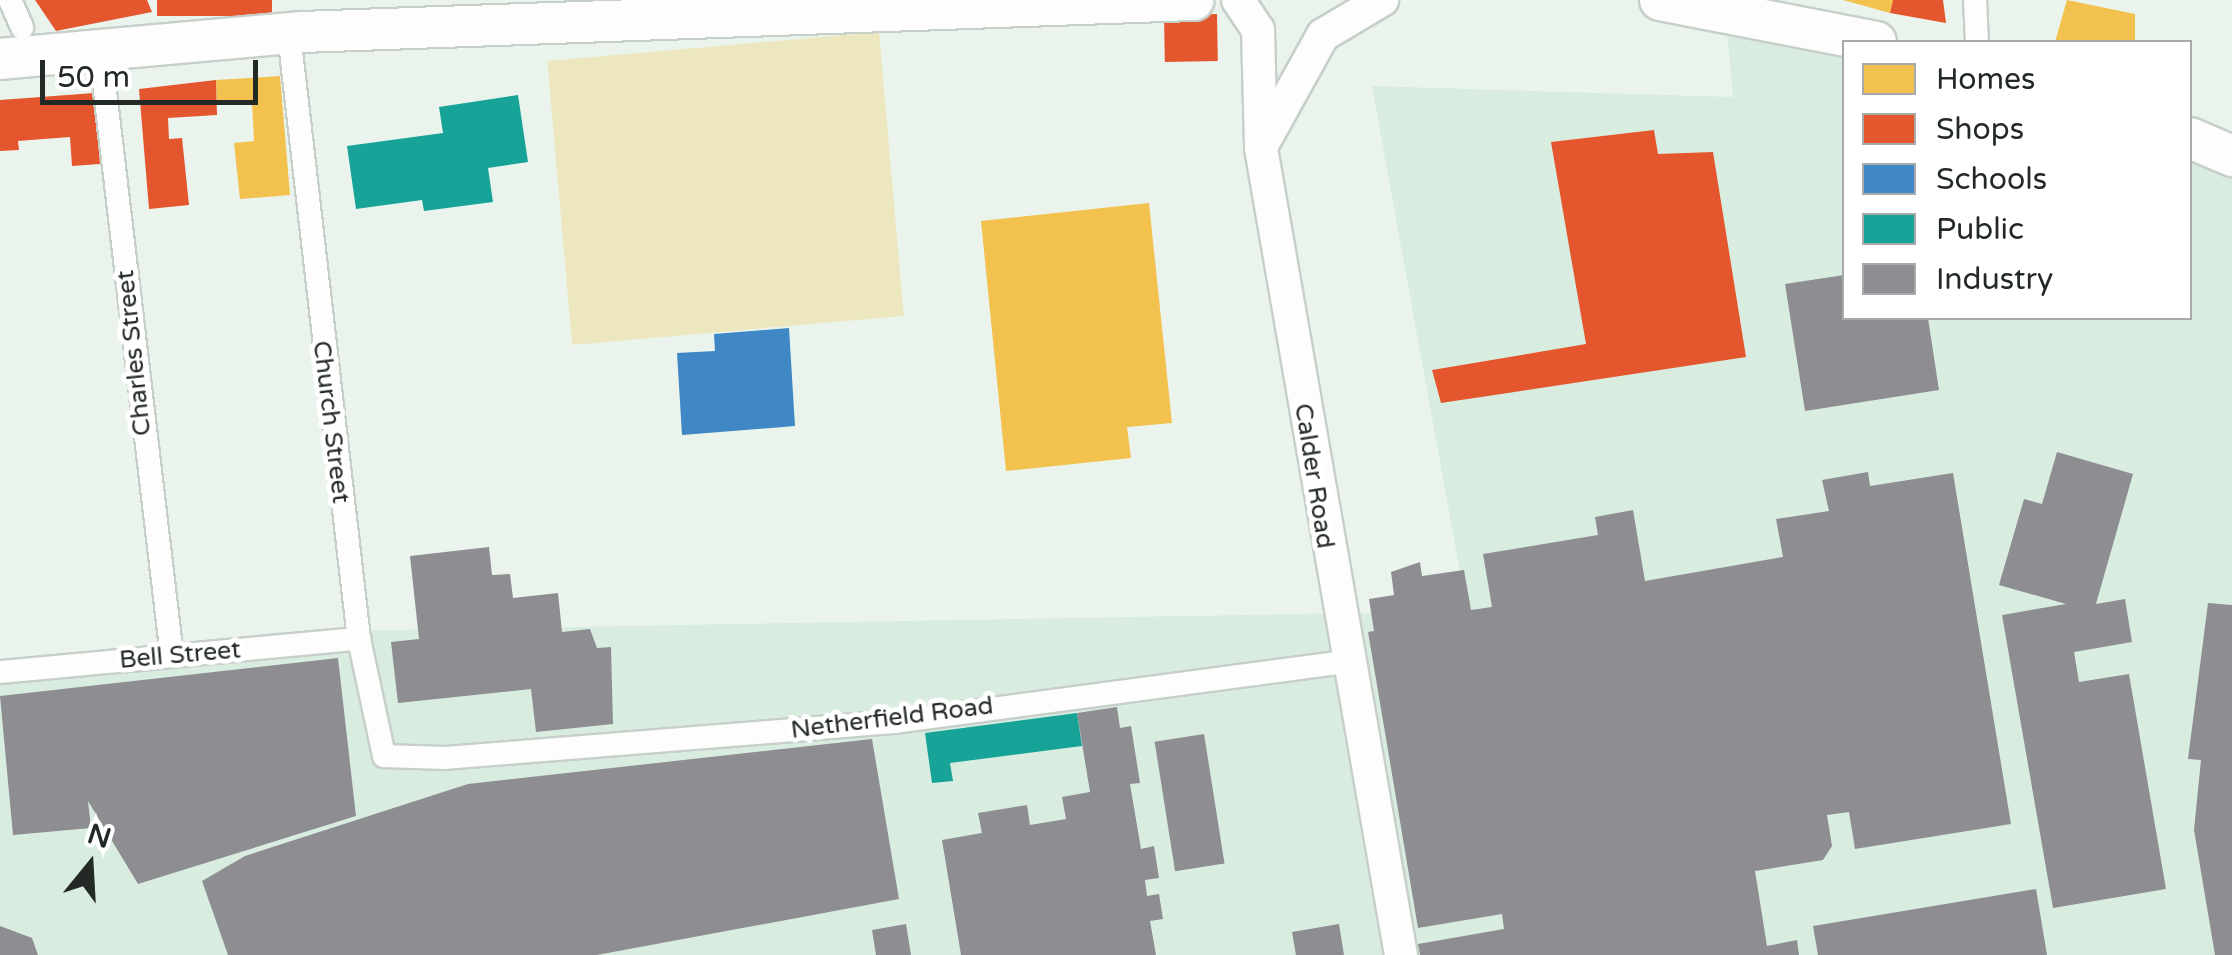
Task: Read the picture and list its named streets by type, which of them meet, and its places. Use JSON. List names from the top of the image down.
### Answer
{
  "streets": {
    "street": [
      "Charles Street",
      "Church Street",
      "Calder Road",
      "Bell Street",
      "Netherfield Road"
    ]
  },
  "crossings": [
    ["Charles Street", "Bell Street"],
    ["Church Street", "Bell Street"],
    ["Church Street", "Netherfield Road"],
    ["Calder Road", "Netherfield Road"]
  ],
  "legend": [
    "Homes",
    "Shops",
    "Schools",
    "Public",
    "Industry"
  ],
  "scale_bar": "50 m",
  "north": "top"
}
